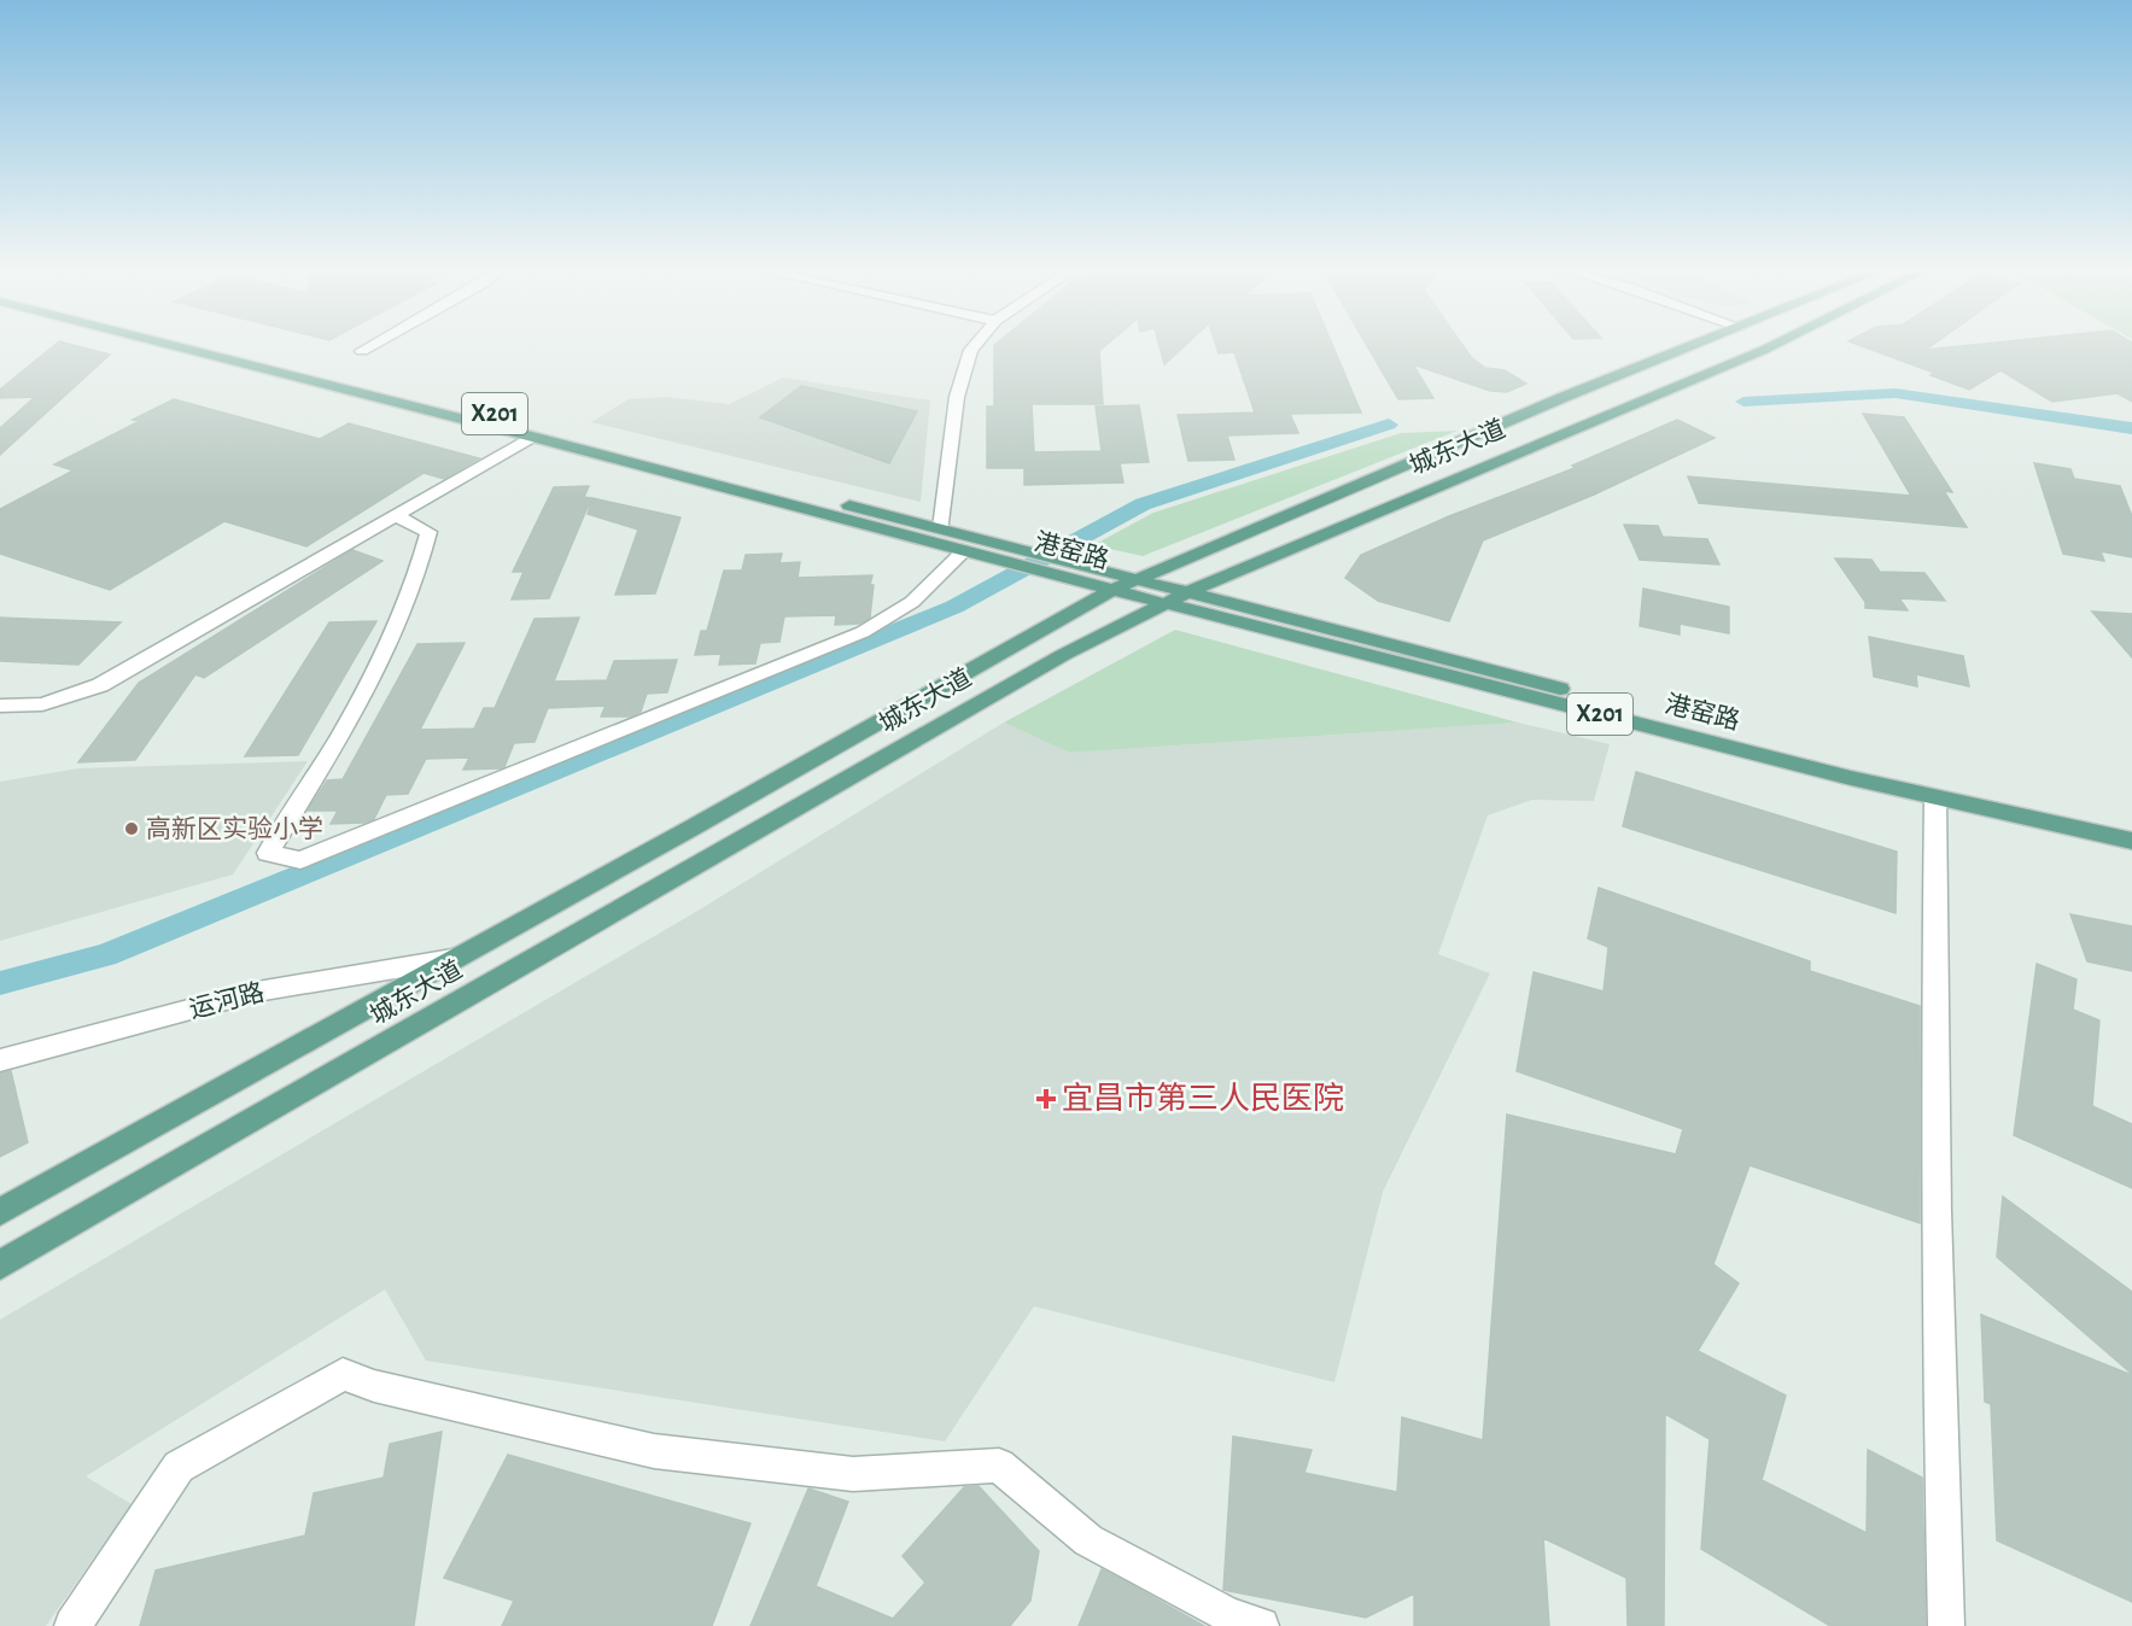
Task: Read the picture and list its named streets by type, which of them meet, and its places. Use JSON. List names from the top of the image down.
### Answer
{
  "streets": {
    "main road": ["X201", "城东大道", "港窑路"],
    "street": ["运河路"]
  },
  "crossings": [
    ["城东大道", "港窑路"],
    ["城东大道", "运河路"]
  ],
  "places": {
    "other": ["高新区实验小学"],
    "health": ["宜昌市第三人民医院"]
  }
}
